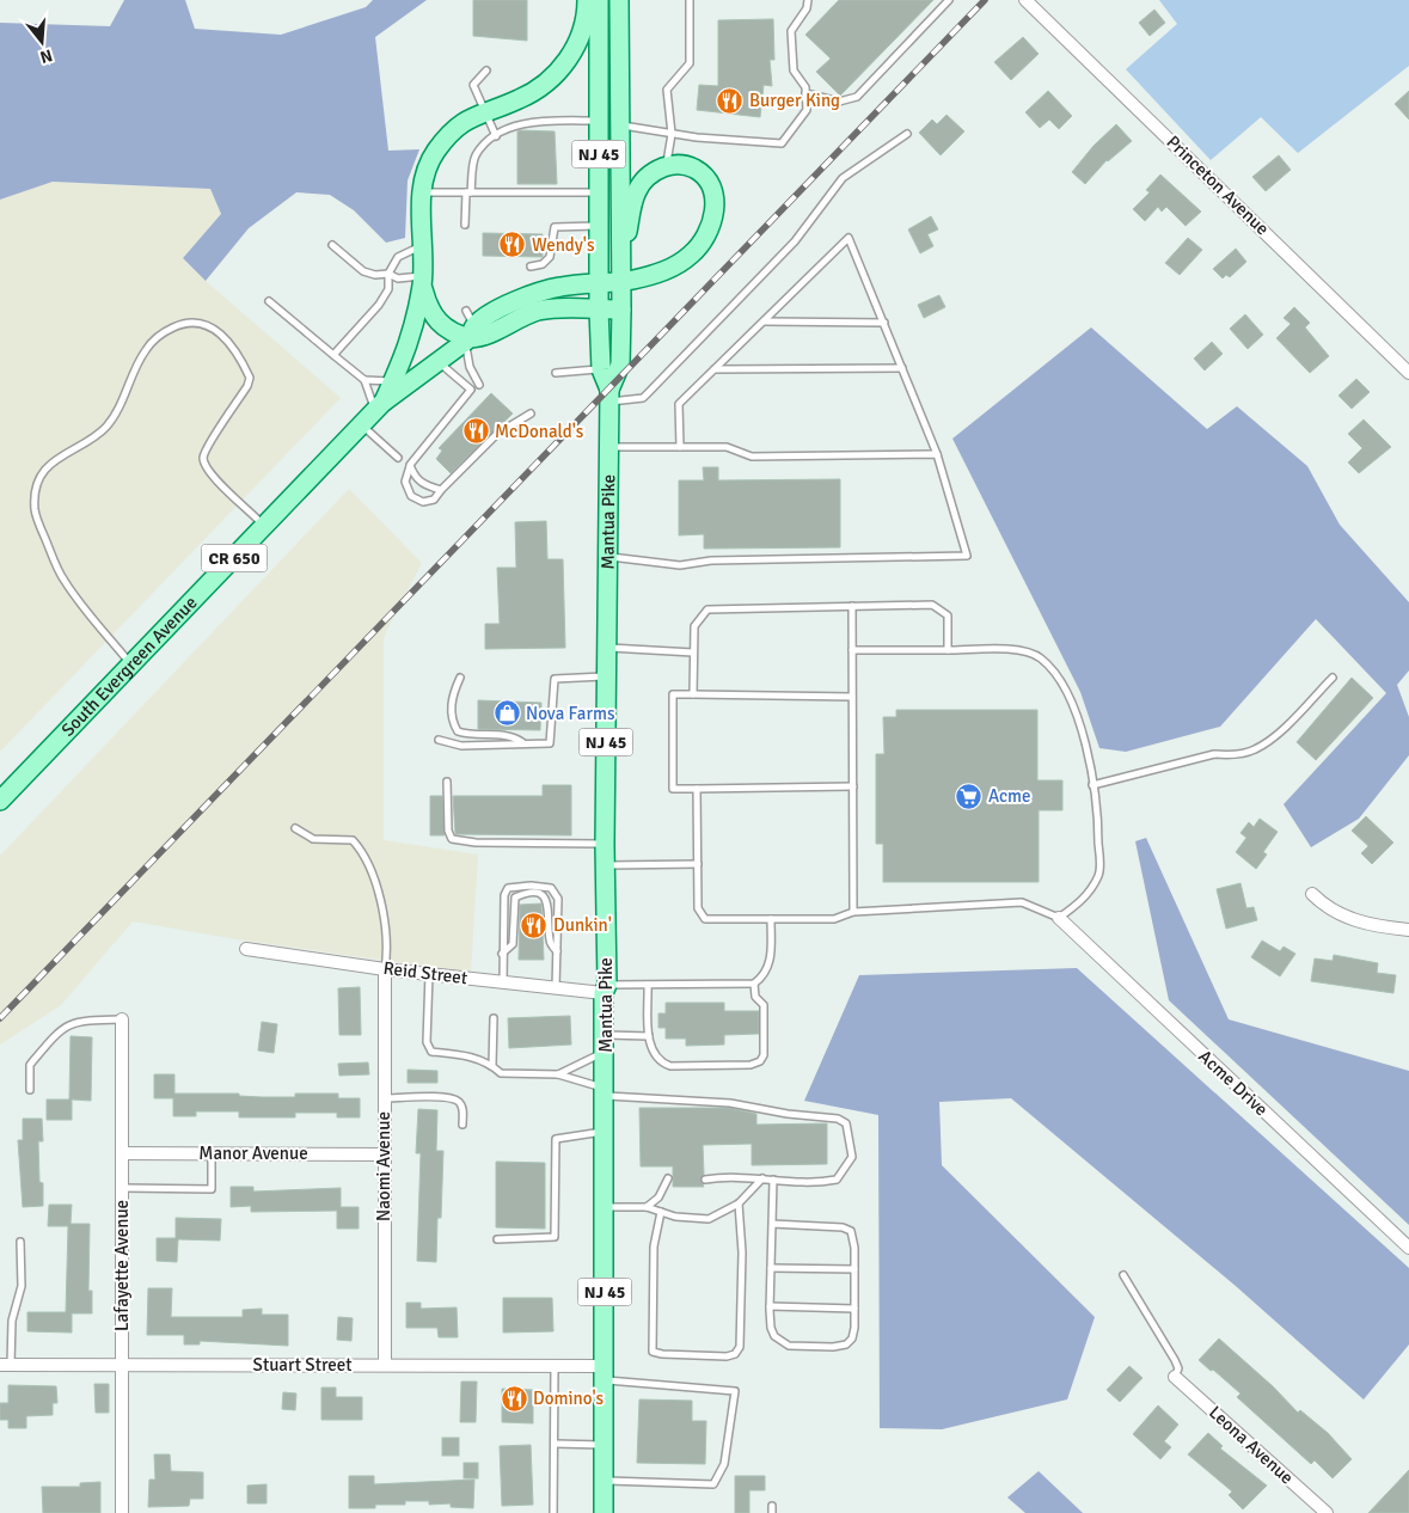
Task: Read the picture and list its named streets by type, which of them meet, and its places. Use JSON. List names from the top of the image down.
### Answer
{
  "streets": {
    "main road": [
      "NJ 45",
      "Mantua Pike",
      "CR 650",
      "South Evergreen Avenue"
    ],
    "street": [
      "Princeton Avenue",
      "Reid Street",
      "Acme Drive",
      "Manor Avenue",
      "Naomi Avenue",
      "Lafayette Avenue",
      "Stuart Street",
      "Leona Avenue"
    ]
  },
  "crossings": [
    ["Mantua Pike", "South Evergreen Avenue"],
    ["Mantua Pike", "Reid Street"],
    ["Mantua Pike", "Stuart Street"],
    ["Reid Street", "Naomi Avenue"],
    ["Manor Avenue", "Naomi Avenue"],
    ["Manor Avenue", "Lafayette Avenue"],
    ["Naomi Avenue", "Stuart Street"],
    ["Lafayette Avenue", "Stuart Street"]
  ],
  "places": {
    "restaurant": [
      "Burger King",
      "Wendy's",
      "McDonald's",
      "Dunkin'",
      "Domino's"
    ],
    "shop": ["Nova Farms"],
    "supermarket": ["Acme"]
  },
  "north": "bottom"
}
